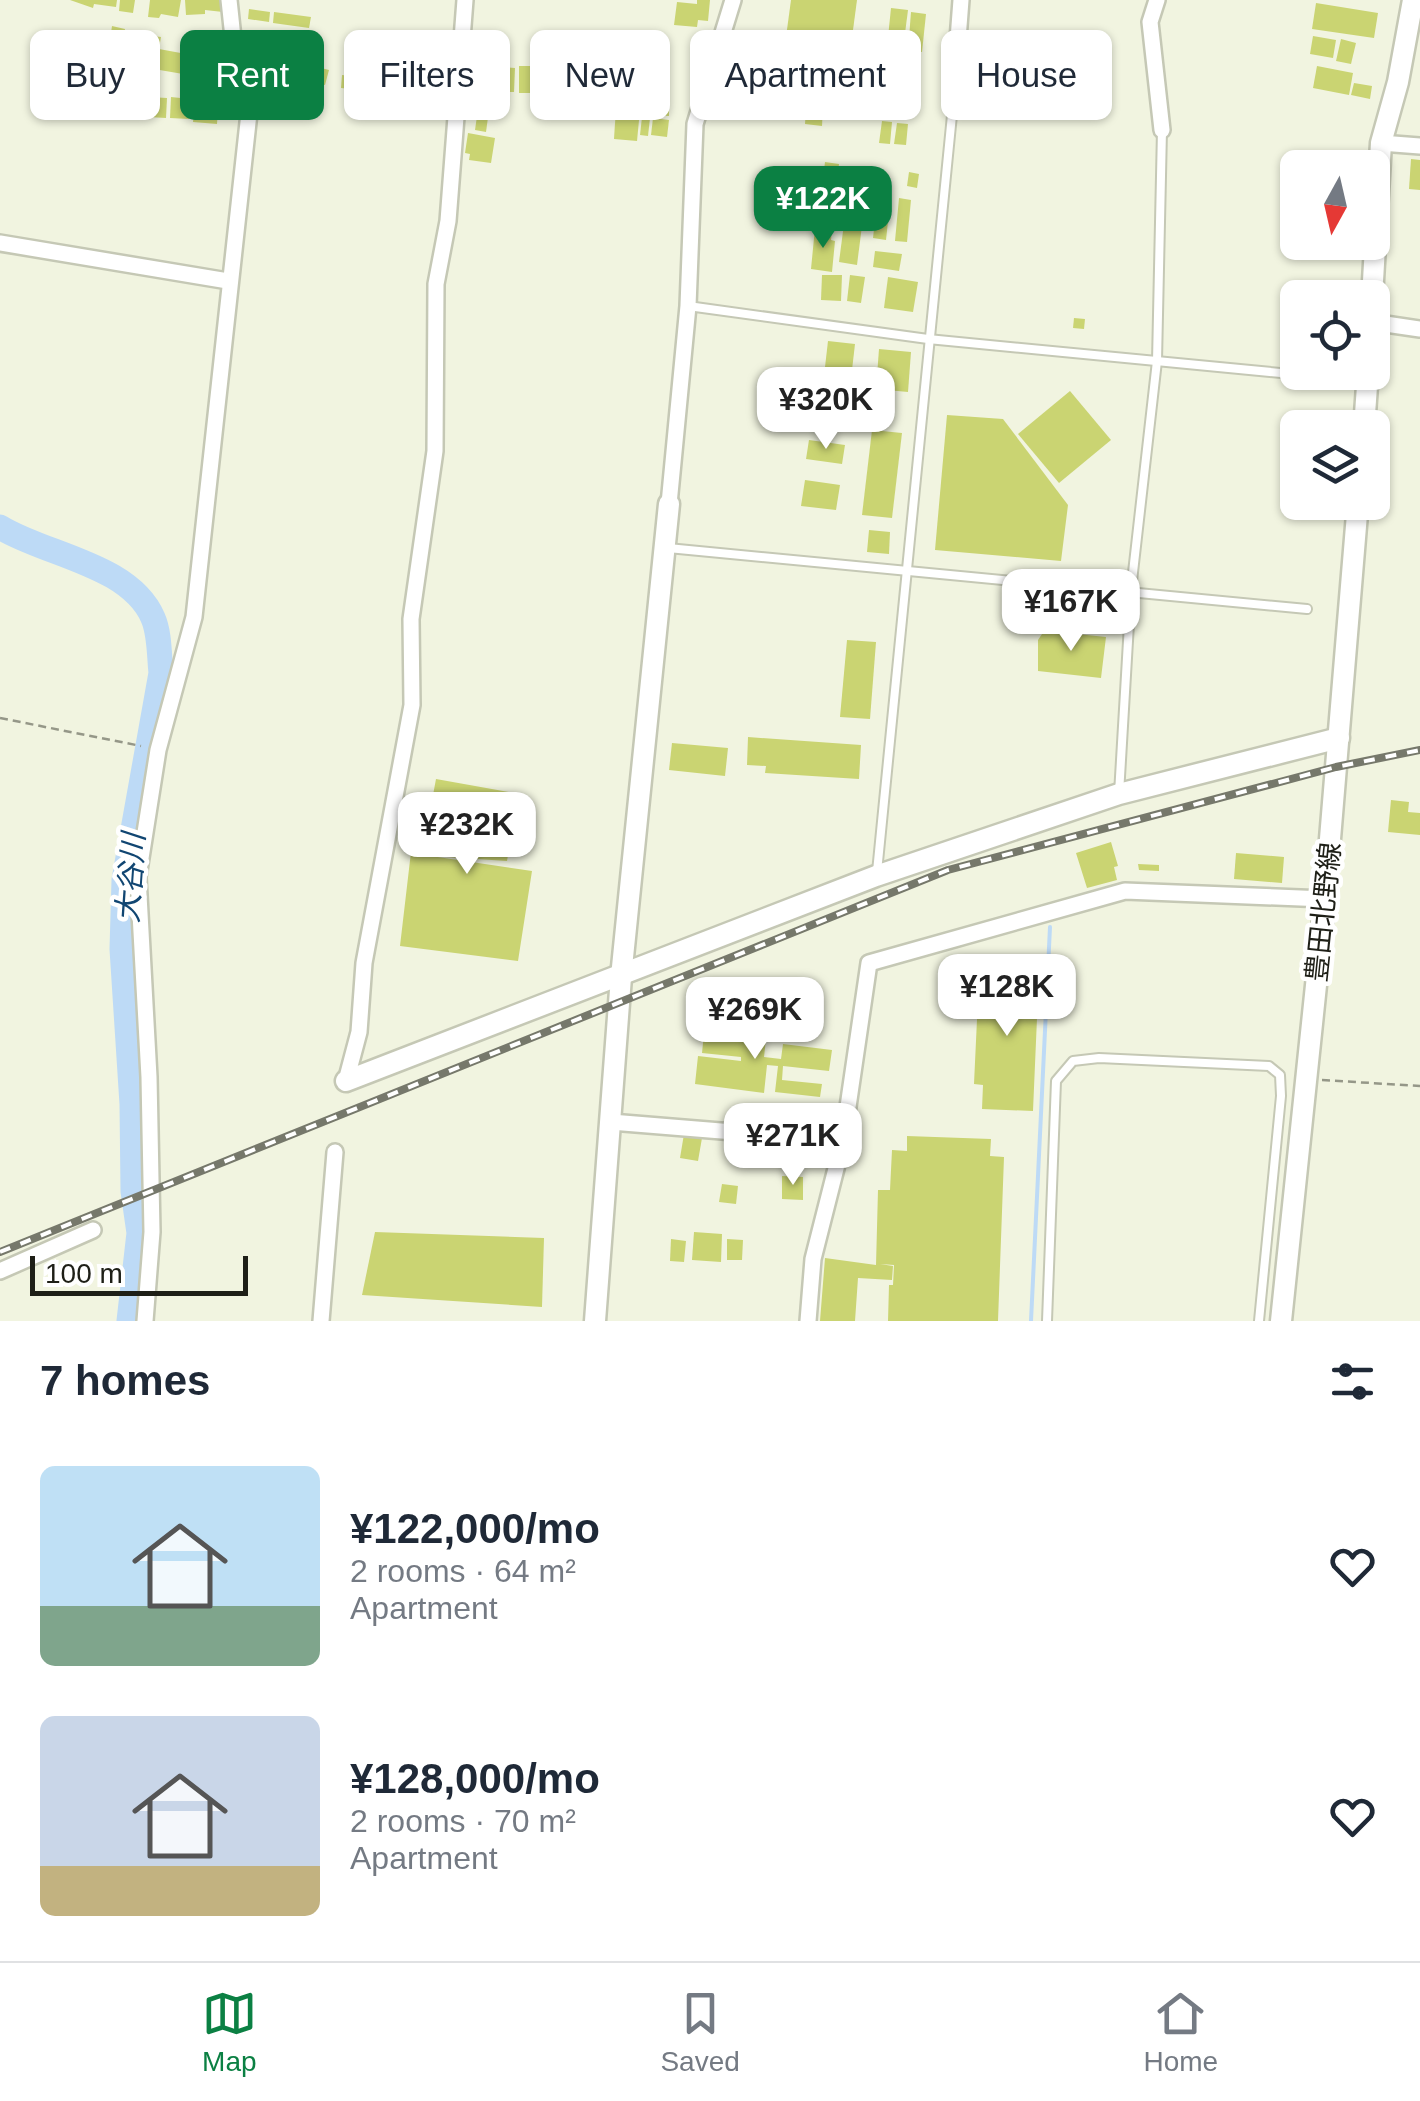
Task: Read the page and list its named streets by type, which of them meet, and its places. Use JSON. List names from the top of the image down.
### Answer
{
  "streets": {
    "street": ["豊田北野線"]
  },
  "water": ["大谷川"],
  "scale_bar": "100 m",
  "north": "bottom",
  "page": {
    "chip": [
      "Buy",
      "Rent",
      "Filters",
      "New",
      "Apartment",
      "House"
    ],
    "price": [
      "¥122K",
      "¥320K",
      "¥167K",
      "¥232K",
      "¥128K",
      "¥269K",
      "¥271K"
    ],
    "scale": "100 m",
    "heading": "7 homes",
    "list": [
      {
        "name": "¥122,000/mo",
        "note": "2 rooms · 64 m² · Apartment"
      },
      {
        "name": "¥128,000/mo",
        "note": "2 rooms · 70 m² · Apartment"
      }
    ],
    "tabs": ["Map", "Saved", "Home"]
  }
}
